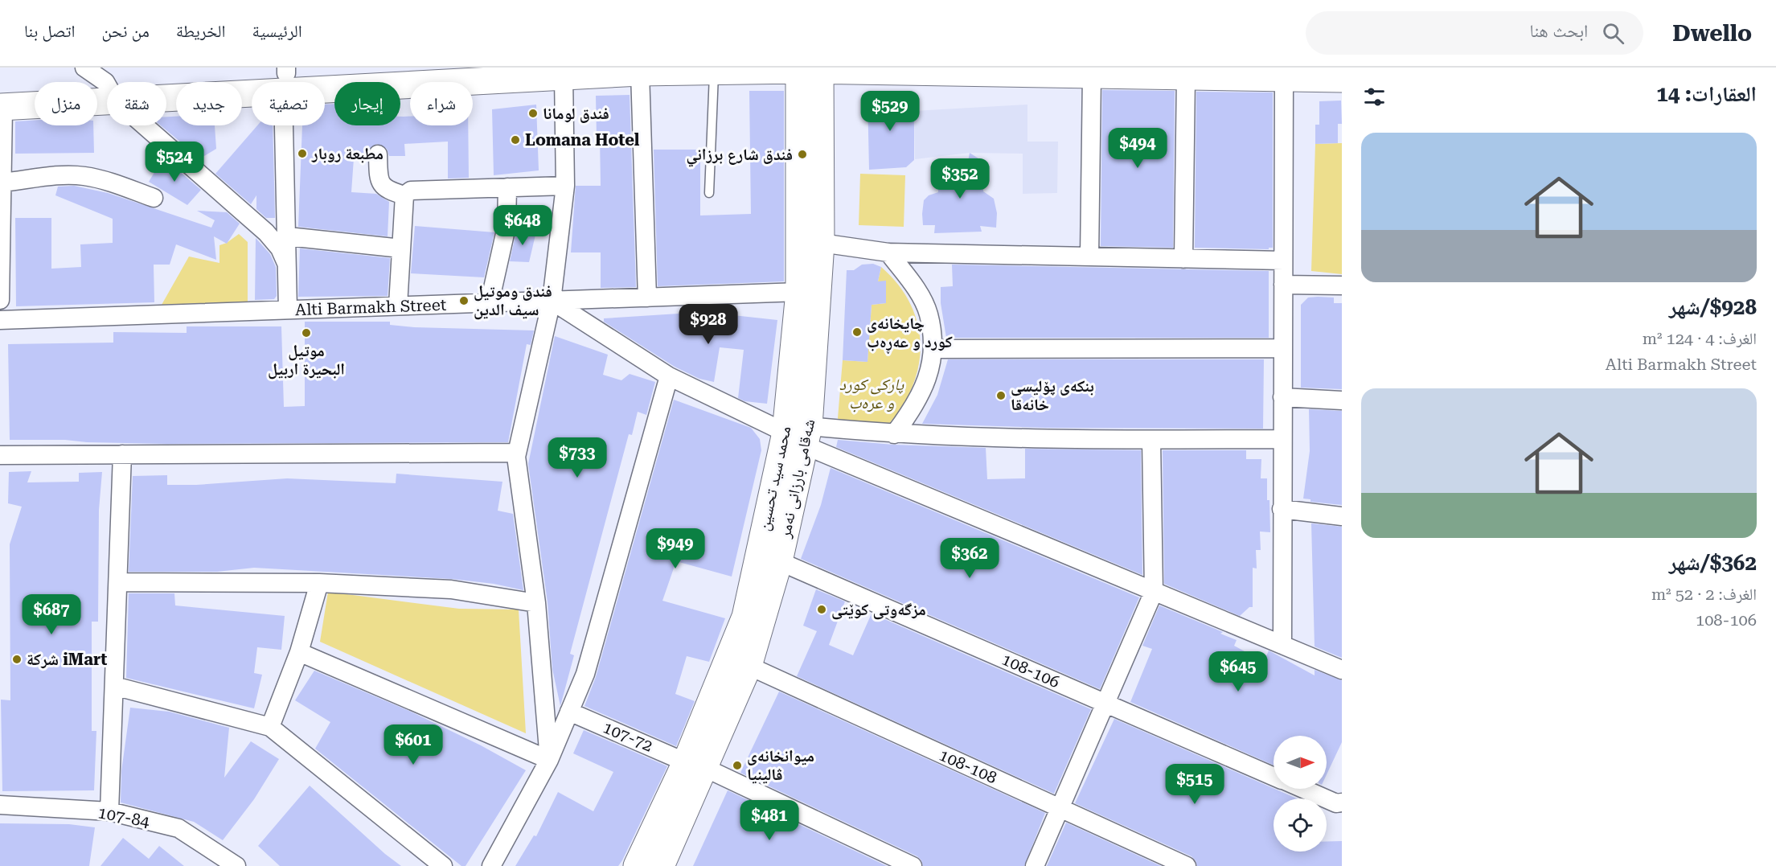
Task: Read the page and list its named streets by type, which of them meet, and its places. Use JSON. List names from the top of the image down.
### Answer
{
  "streets": {
    "main road": ["محمد سید تحسین", "شەقامی بارزانی نەمر"],
    "street": [
      "Alti Barmakh Street",
      "108-106",
      "107-72",
      "108-108",
      "107-84"
    ]
  },
  "crossings": [
    ["Alti Barmakh Street", "محمد سید تحسین"],
    ["محمد سید تحسین", "شەقامی بارزانی نەمر"],
    ["محمد سید تحسین", "107-72"],
    ["شەقامی بارزانی نەمر", "108-106"],
    ["شەقامی بارزانی نەمر", "107-72"],
    ["شەقامی بارزانی نەمر", "108-108"]
  ],
  "parks": ["پاركی كورد و عرەب"],
  "places": [
    "فندق لومانا",
    "Lomana Hotel",
    "مطبعة روبار",
    "فندق شارع برزاني",
    "فندق وموتيل سيف الدين",
    "چایخانەی کورد و عەڕەب",
    "موتيل البحيرة اربيل",
    "بنکەی پۆلیسی خانەقا",
    "مزگەوتی کوێتی",
    "شركة iMart",
    "میوانخانەی ڤالینیا"
  ],
  "north": "right",
  "page": {
    "header": "Dwello",
    "search": "ابحث هنا",
    "nav": [
      "الرئيسية",
      "الخريطة",
      "من نحن",
      "اتصل بنا"
    ],
    "heading": "العقارات: 14",
    "chip": [
      "شراء",
      "إيجار",
      "تصفية",
      "جديد",
      "شقة",
      "منزل"
    ],
    "price": [
      "$529",
      "$494",
      "$524",
      "$352",
      "$648",
      "$928",
      "$733",
      "$949",
      "$362",
      "$687",
      "$645",
      "$601",
      "$515",
      "$481"
    ],
    "list": [
      {
        "name": "$928/شهر",
        "note": "الغرف: 4 · 124 m² · Alti Barmakh Street"
      },
      {
        "name": "$362/شهر",
        "note": "الغرف: 2 · 52 m² · 108-106"
      }
    ]
  }
}
